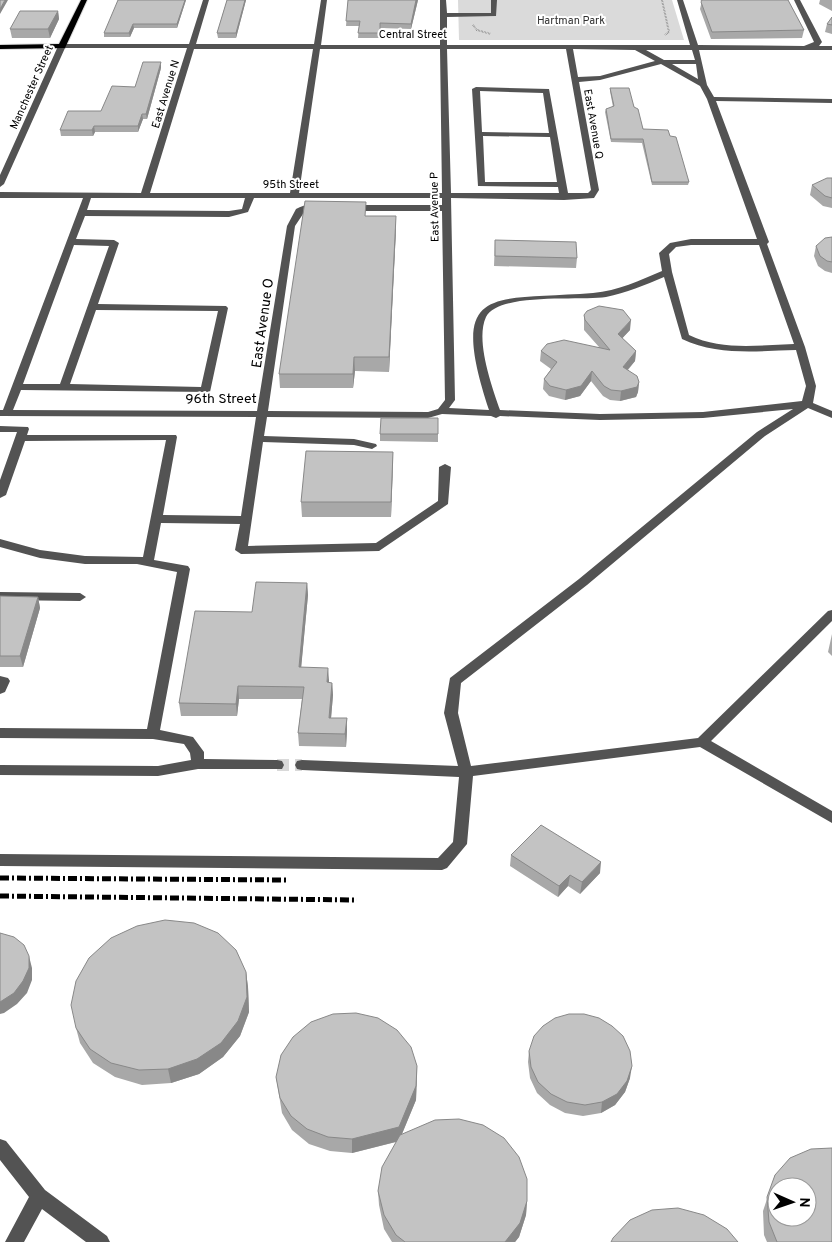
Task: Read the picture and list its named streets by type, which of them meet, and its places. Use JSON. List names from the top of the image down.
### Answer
{
  "streets": {
    "main road": ["Central Street", "Manchester Street"],
    "street": [
      "East Avenue N",
      "East Avenue Q",
      "95th Street",
      "East Avenue P",
      "East Avenue O",
      "96th Street"
    ]
  },
  "crossings": [
    ["Central Street", "Manchester Street"],
    ["Central Street", "East Avenue N"],
    ["Central Street", "East Avenue Q"],
    ["Central Street", "East Avenue P"],
    ["East Avenue N", "95th Street"],
    ["East Avenue Q", "95th Street"],
    ["95th Street", "East Avenue P"],
    ["95th Street", "East Avenue O"],
    ["East Avenue P", "96th Street"],
    ["East Avenue O", "96th Street"]
  ],
  "parks": ["Hartman Park"],
  "north": "right"
}
